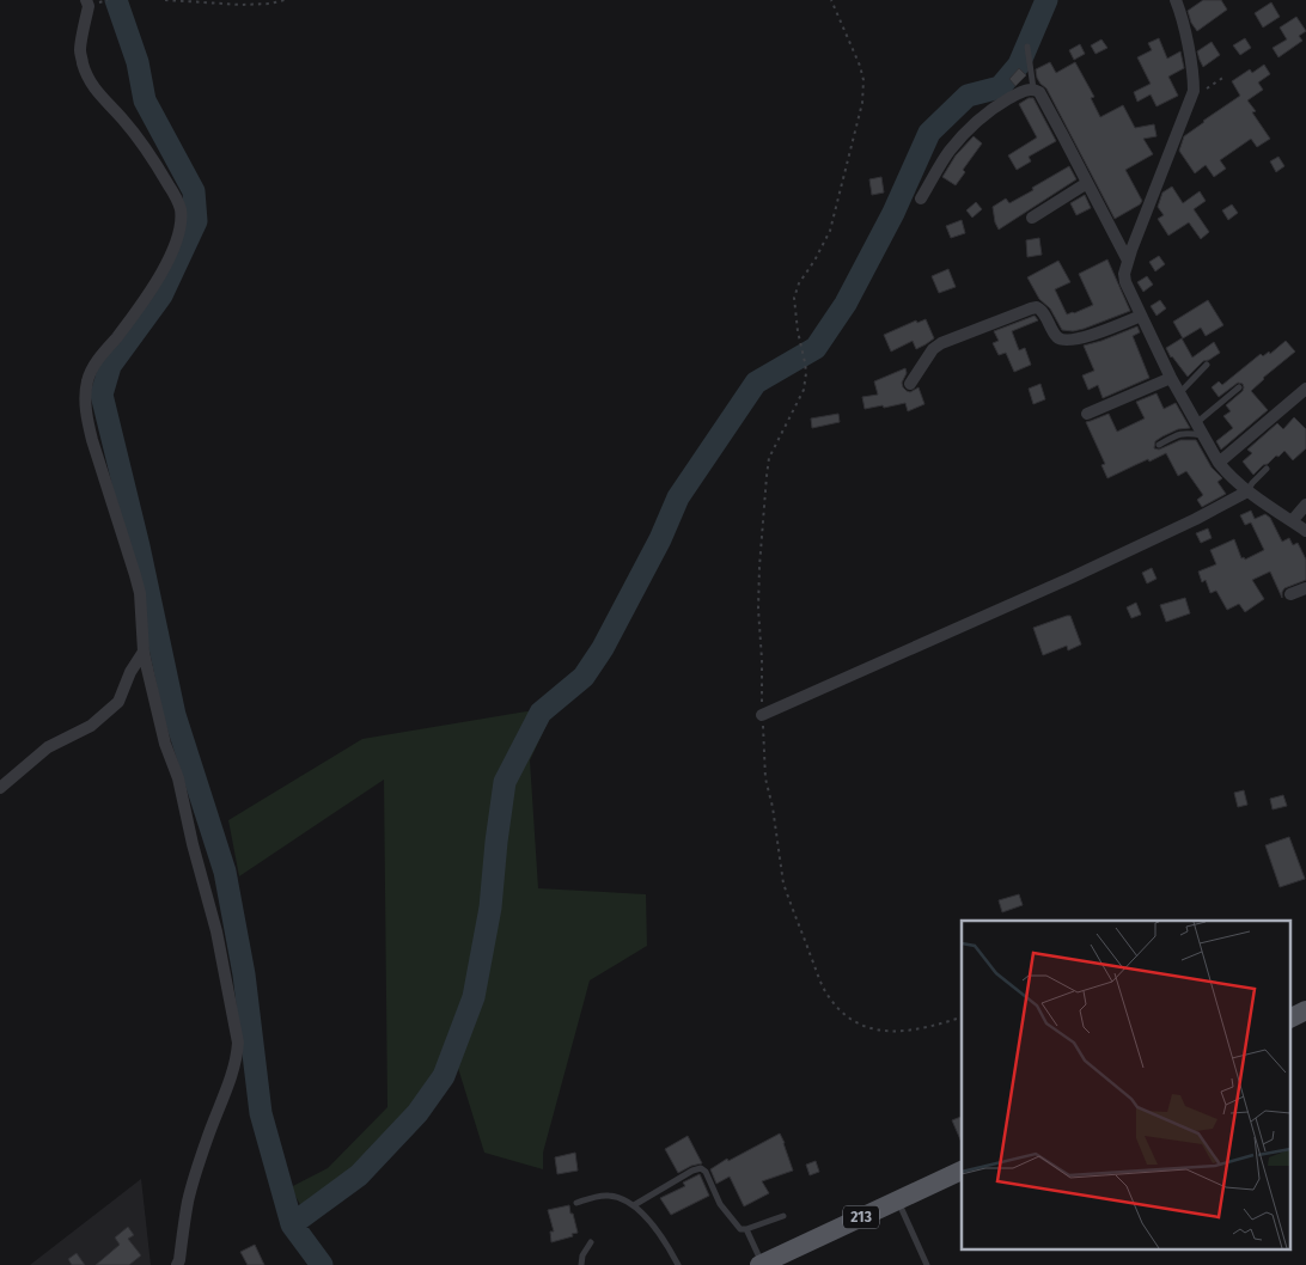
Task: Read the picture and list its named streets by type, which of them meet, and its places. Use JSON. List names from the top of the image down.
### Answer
{
  "streets": {
    "main road": ["213"]
  }
}
